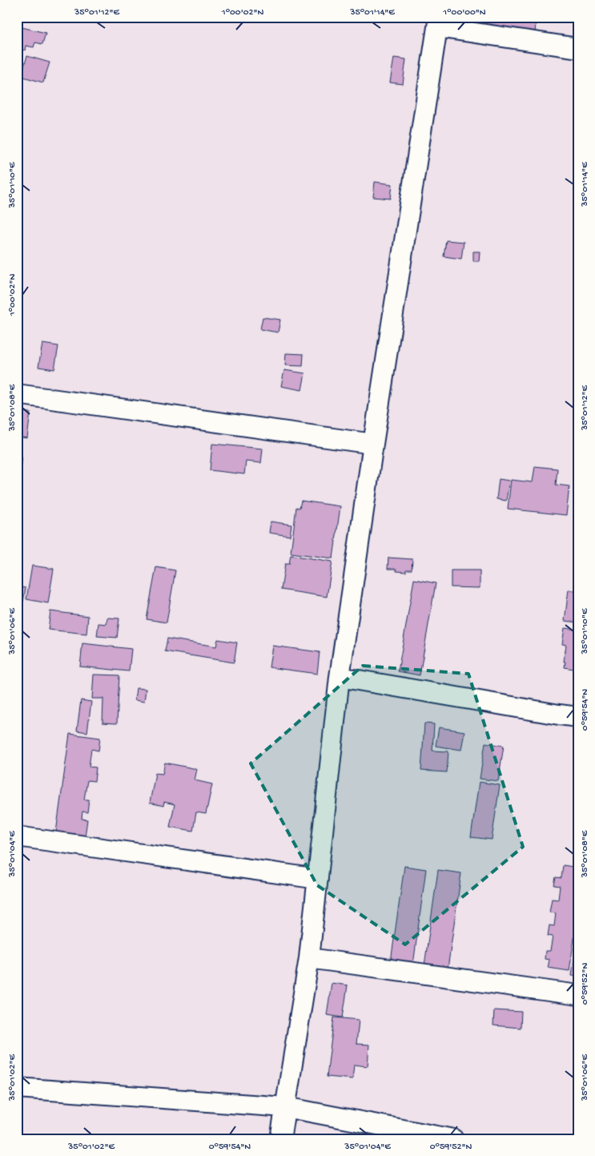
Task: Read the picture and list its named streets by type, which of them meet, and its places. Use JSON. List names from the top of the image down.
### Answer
{
  "coordinates": [
    "35°01'12\"E",
    "1°00'02\"N",
    "35°01'14\"E",
    "1°00'00\"N",
    "35°01'10\"E",
    "35°01'08\"E",
    "35°01'06\"E",
    "0°59'54\"N",
    "35°01'04\"E",
    "0°59'52\"N",
    "35°01'02\"E"
  ]
}
